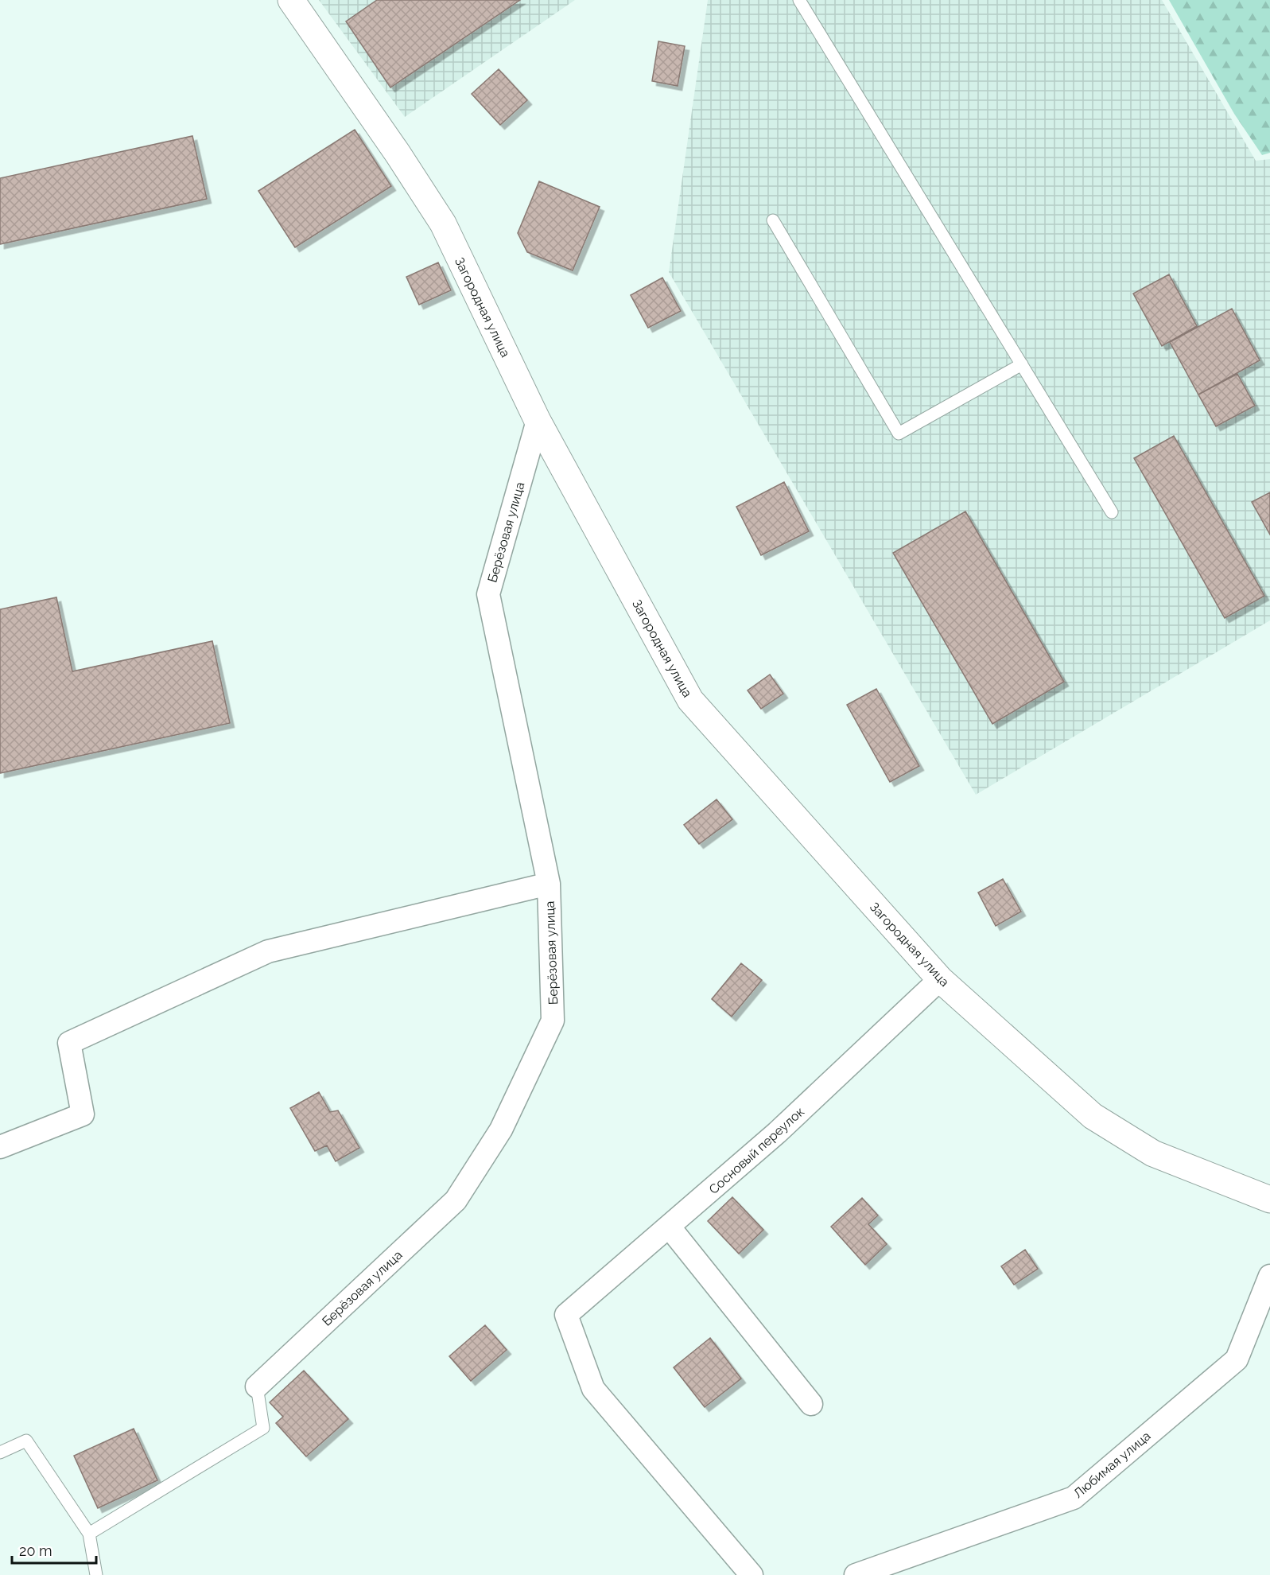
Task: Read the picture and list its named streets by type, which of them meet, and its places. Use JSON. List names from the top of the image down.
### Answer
{
  "streets": {
    "street": [
      "Загородная улица",
      "Берёзовая улица",
      "Сосновый переулок",
      "Любимая улица"
    ]
  },
  "crossings": [
    ["Загородная улица", "Берёзовая улица"],
    ["Загородная улица", "Сосновый переулок"]
  ],
  "scale_bar": "20 m"
}
